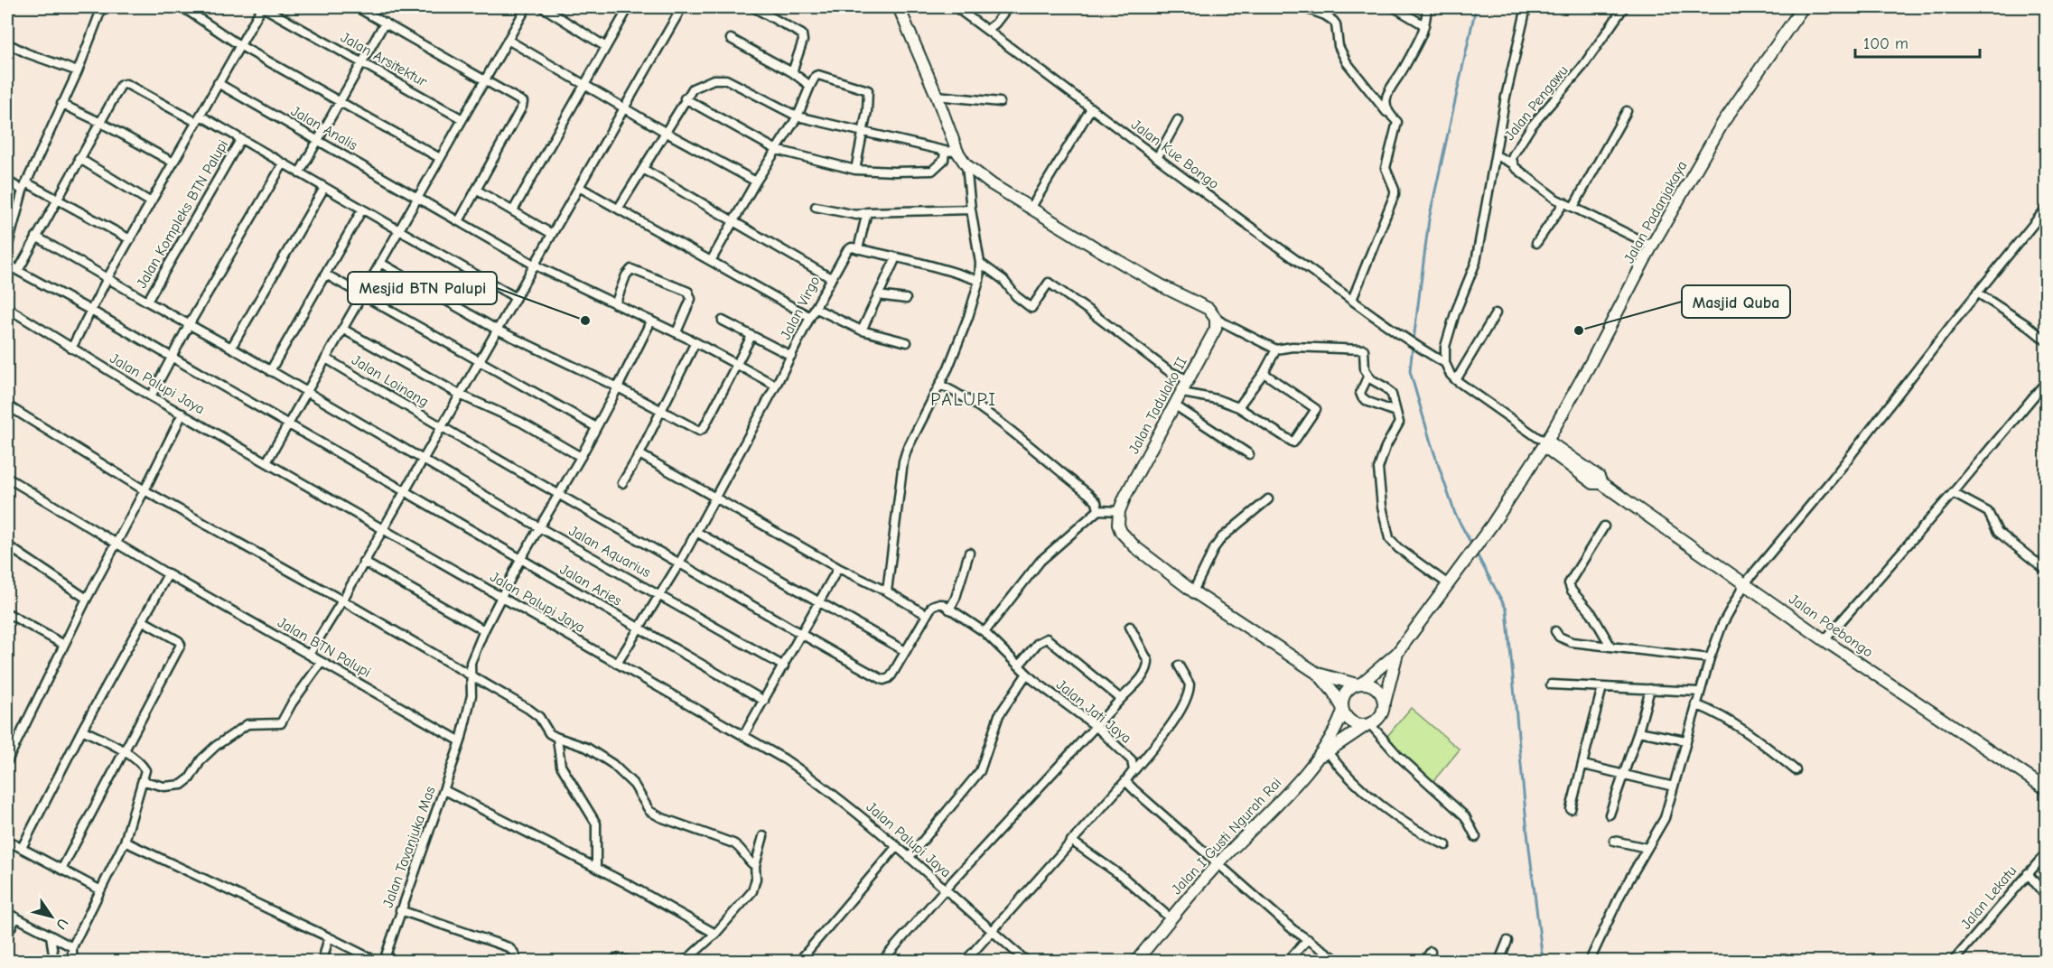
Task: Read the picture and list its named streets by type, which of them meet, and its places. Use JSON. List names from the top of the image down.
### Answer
{
  "streets": {
    "main road": [
      "Jalan Padanjakaya",
      "Jalan Tadulako II",
      "Jalan Poebongo",
      "Jalan I Gusti Ngurah Rai"
    ],
    "street": [
      "Jalan Arsitektur",
      "Jalan Pengawu",
      "Jalan Analis",
      "Jalan Kue Bongo",
      "Jalan Kompleks BTN Palupi",
      "Jalan Virgo",
      "Jalan Loinang",
      "Jalan Palupi Jaya",
      "Jalan Aquarius",
      "Jalan Aries",
      "Jalan BTN Palupi",
      "Jalan Jati Jaya",
      "Jalan Tavanjuka Mas",
      "Jalan Lekatu"
    ]
  },
  "crossings": [
    ["Jalan Pengawu", "Jalan Padanjakaya"],
    ["Jalan Padanjakaya", "Jalan Poebongo"],
    ["Jalan Kompleks BTN Palupi", "Jalan Aquarius"],
    ["Jalan Virgo", "Jalan Palupi Jaya"],
    ["Jalan Virgo", "Jalan Aquarius"],
    ["Jalan Virgo", "Jalan Aries"],
    ["Jalan BTN Palupi", "Jalan Tavanjuka Mas"]
  ],
  "districts": ["PALUPI"],
  "places": ["Mesjid BTN Palupi", "Masjid Quba"],
  "scale_bar": "100 m",
  "north": "bottom right"
}
